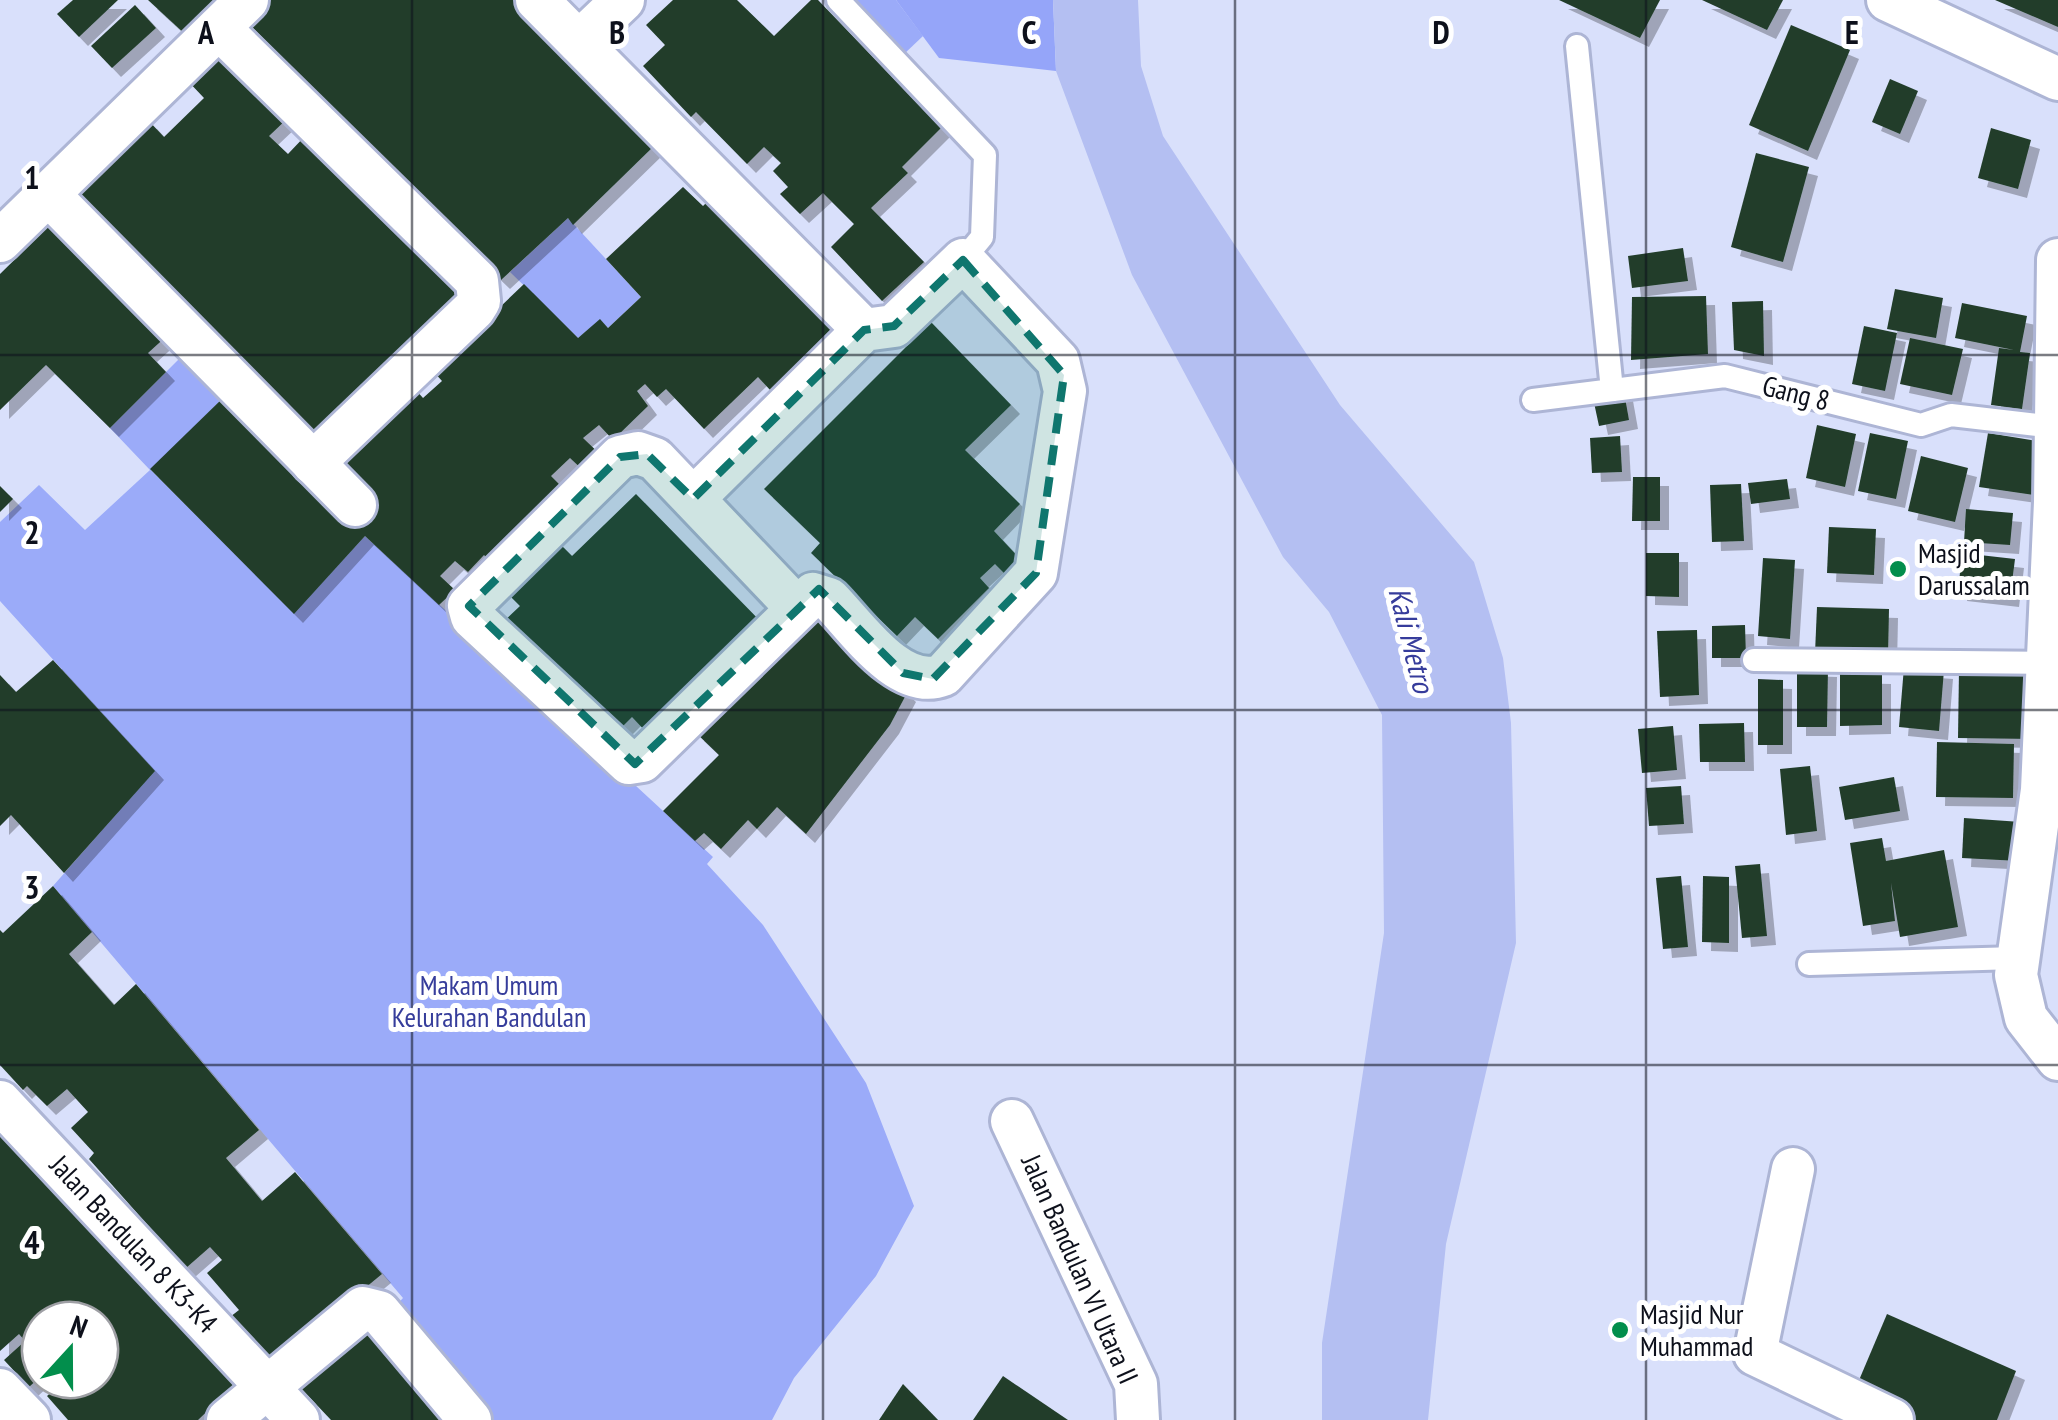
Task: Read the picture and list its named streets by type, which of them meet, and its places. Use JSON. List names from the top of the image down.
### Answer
{
  "streets": {
    "street": ["Jalan Bandulan 8 K3-K4", "Jalan Bandulan VI Utara II"],
    "lane": ["Gang 8"]
  },
  "water": ["Kali Metro"],
  "parks": ["Makam Umum Kelurahan Bandulan"],
  "places": ["Masjid Darussalam", "Masjid Nur Muhammad"],
  "north": "top",
  "grid": {
    "columns": [
      "A",
      "B",
      "C",
      "D",
      "E"
    ],
    "rows": [
      "1",
      "2",
      "3",
      "4"
    ]
  }
}
